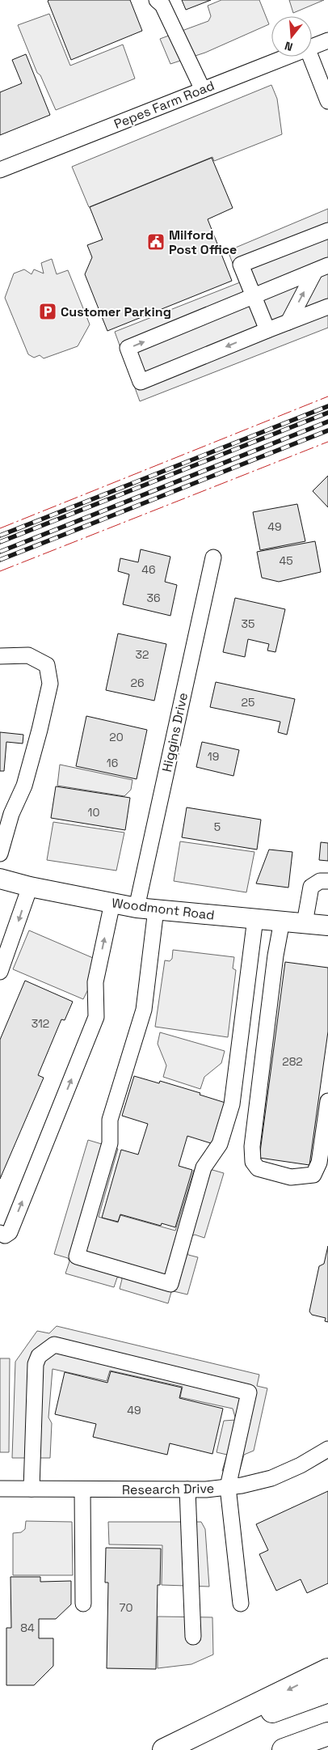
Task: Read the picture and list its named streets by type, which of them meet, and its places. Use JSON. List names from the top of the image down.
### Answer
{
  "streets": {
    "main road": ["Woodmont Road"],
    "street": ["Pepes Farm Road", "Higgins Drive", "Research Drive"]
  },
  "crossings": [
    ["Higgins Drive", "Woodmont Road"]
  ],
  "places": {
    "public building": ["Milford Post Office"],
    "parking": ["Customer Parking"]
  },
  "house_numbers": [
    "49",
    "45",
    "46",
    "36",
    "35",
    "32",
    "26",
    "25",
    "20",
    "19",
    "16",
    "10",
    "5",
    "312",
    "282",
    "49",
    "70",
    "84"
  ],
  "north": "bottom"
}
